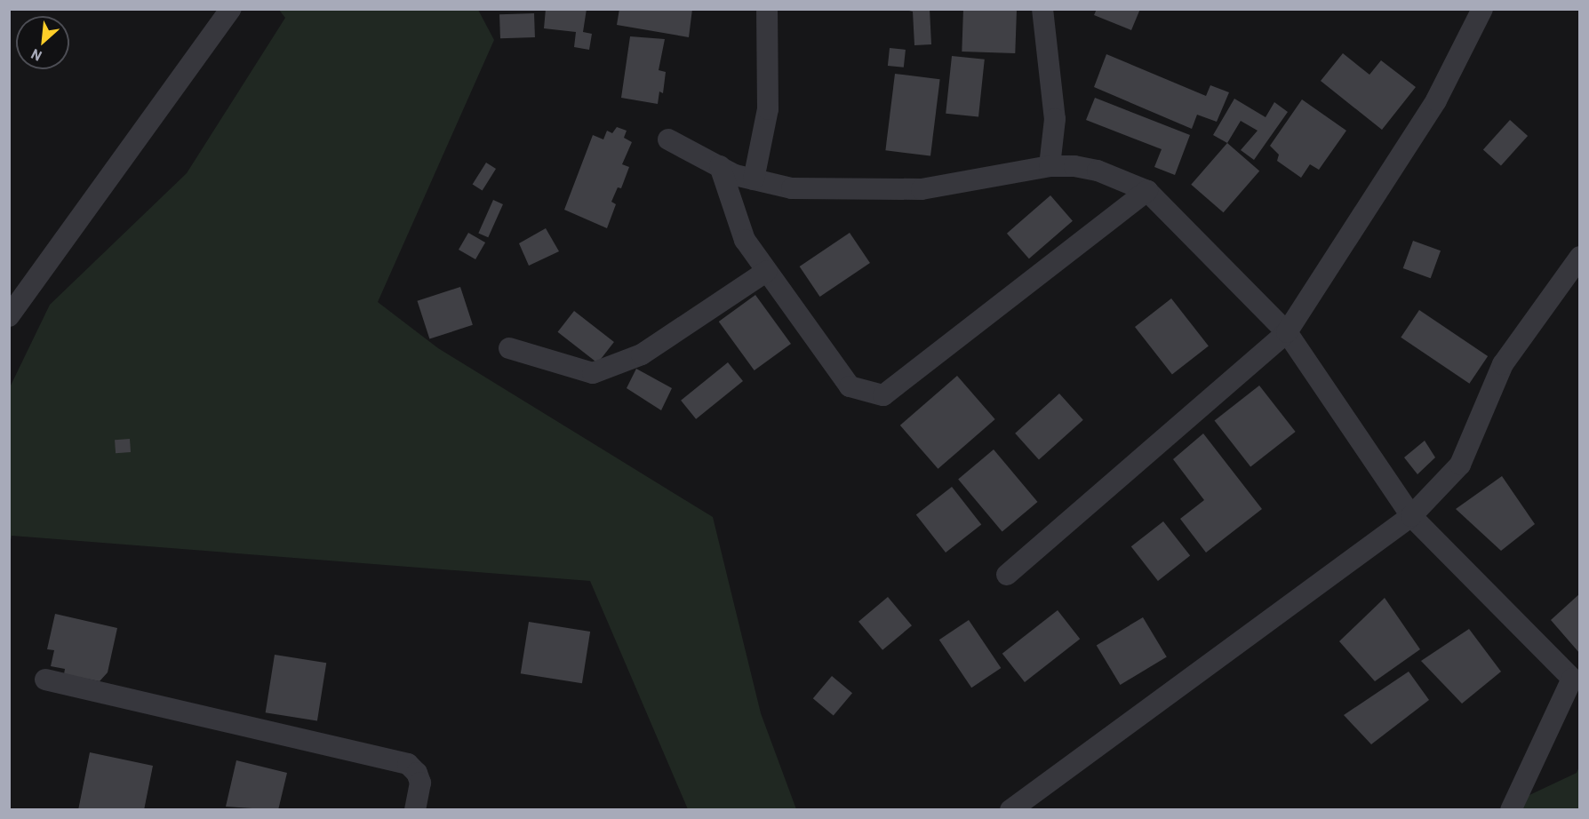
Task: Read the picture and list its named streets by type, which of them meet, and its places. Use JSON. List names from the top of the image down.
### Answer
{
  "north": "bottom left"
}
